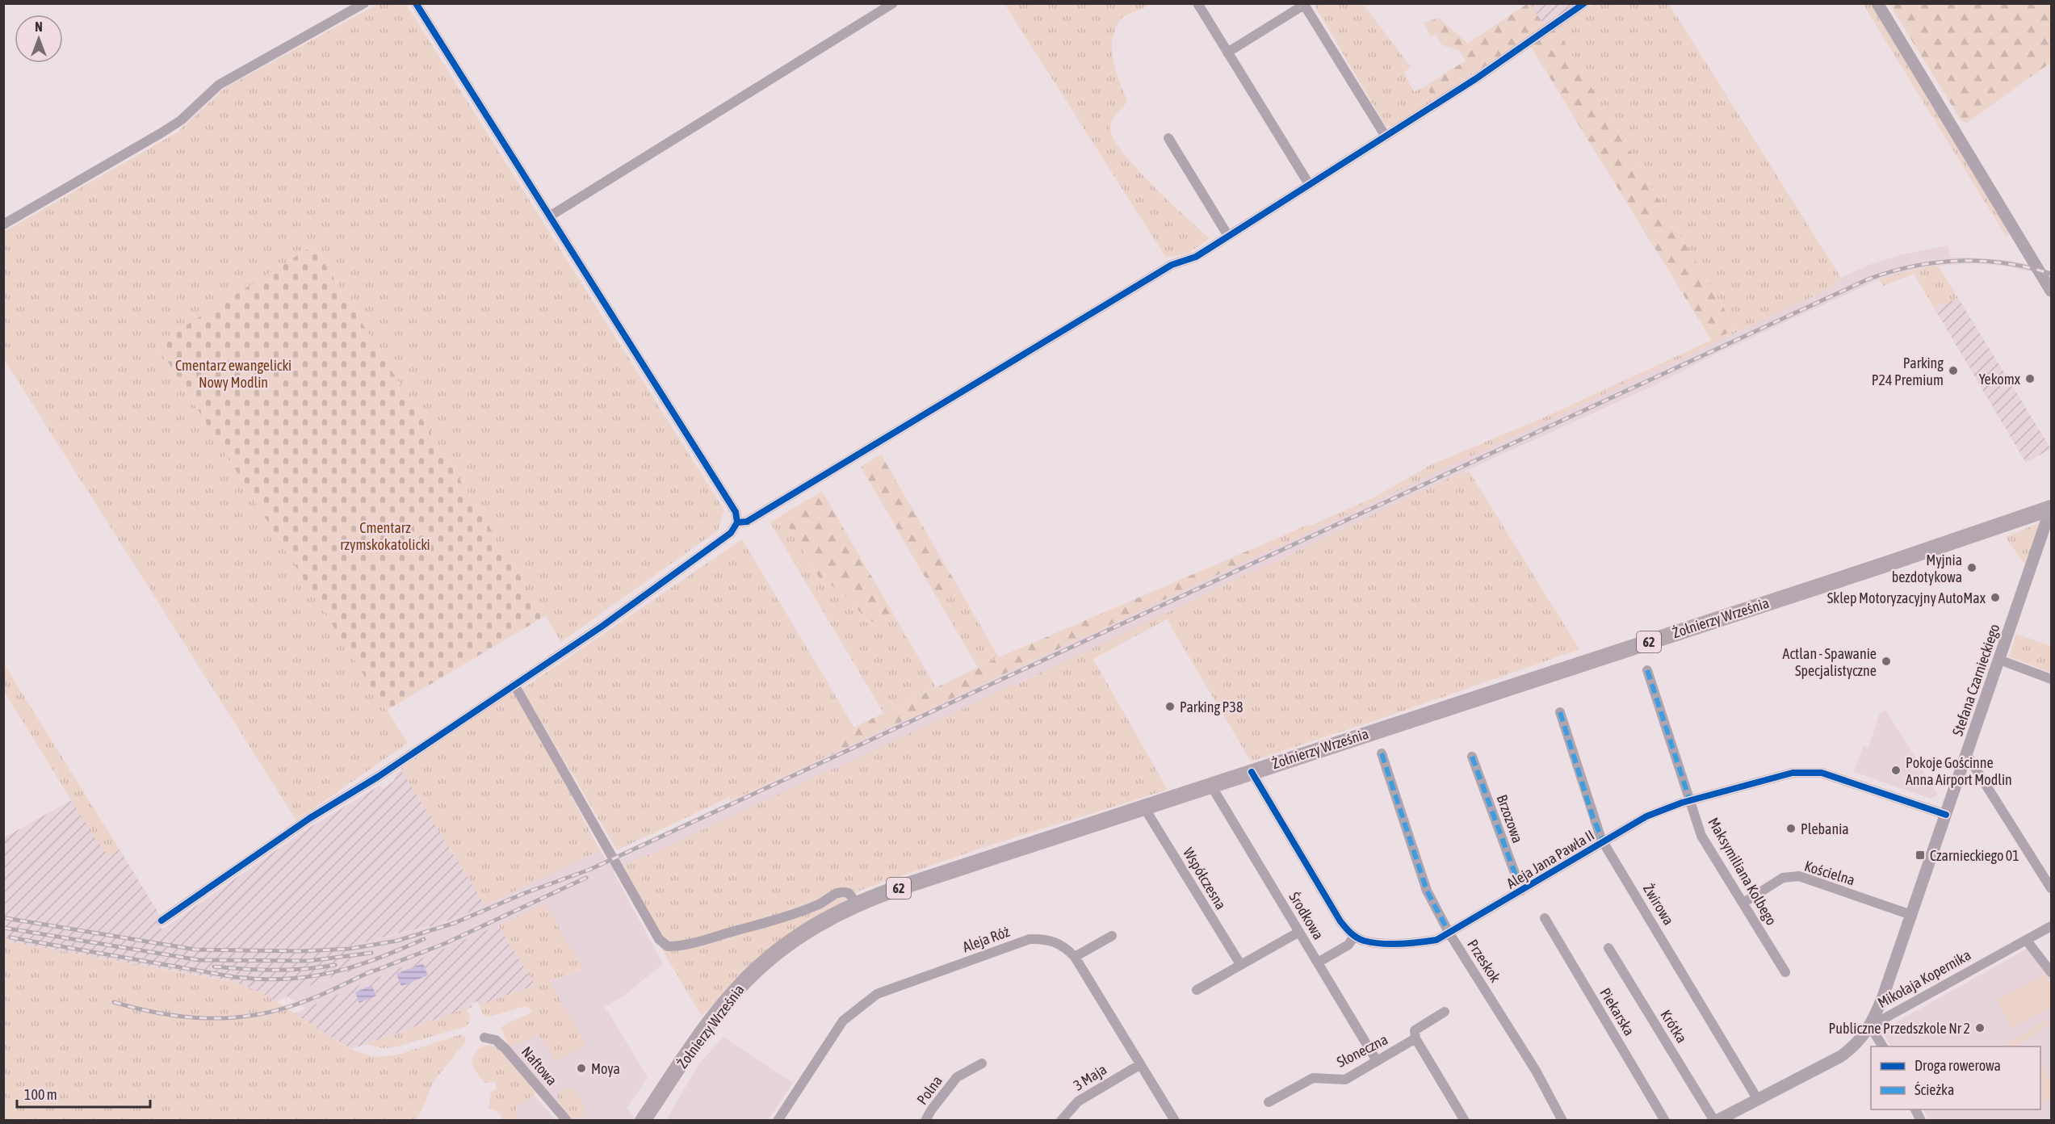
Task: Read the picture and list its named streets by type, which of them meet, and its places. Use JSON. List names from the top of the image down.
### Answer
{
  "streets": {
    "main road": ["Żołnierzy Września", "62"],
    "street": [
      "Stefana Czarnieckiego",
      "Brzozowa",
      "Aleja Jana Pawła II",
      "Maksymiliana Kolbego",
      "Kościelna",
      "Współczesna",
      "Żwirowa",
      "Środkowa",
      "Aleja Róż",
      "Przeskok",
      "Mikołaja Kopernika",
      "Piekarska",
      "Krótka",
      "Słoneczna",
      "Naftowa",
      "3 Maja",
      "Polna"
    ]
  },
  "crossings": [
    ["Żołnierzy Września", "Stefana Czarnieckiego"],
    ["Żołnierzy Września", "Współczesna"],
    ["Żołnierzy Września", "Środkowa"],
    ["Stefana Czarnieckiego", "Aleja Jana Pawła II"],
    ["Stefana Czarnieckiego", "Kościelna"],
    ["Stefana Czarnieckiego", "Mikołaja Kopernika"],
    ["Brzozowa", "Aleja Jana Pawła II"],
    ["Aleja Jana Pawła II", "Maksymiliana Kolbego"],
    ["Aleja Jana Pawła II", "Żwirowa"],
    ["Aleja Jana Pawła II", "Przeskok"],
    ["Maksymiliana Kolbego", "Kościelna"],
    ["Żwirowa", "Mikołaja Kopernika"],
    ["Środkowa", "Słoneczna"],
    ["Aleja Róż", "3 Maja"],
    ["Mikołaja Kopernika", "Krótka"]
  ],
  "parks": ["Cmentarz ewangelicki Nowy Modlin", "Cmentarz rzymskokatolicki"],
  "places": {
    "other": [
      "Parking P24 Premium",
      "Yekomx",
      "Myjnia bezdotykowa",
      "Sklep Motoryzacyjny AutoMax",
      "Actlan - Spawanie Specjalistyczne",
      "Parking P38",
      "Pokoje Gościnne Anna Airport Modlin",
      "Plebania",
      "Publiczne Przedszkole Nr 2",
      "Moya"
    ],
    "transit": ["Czarnieckiego 01"]
  },
  "legend": ["Droga rowerowa", "Ścieżka"],
  "scale_bar": "100 m",
  "north": "top"
}
